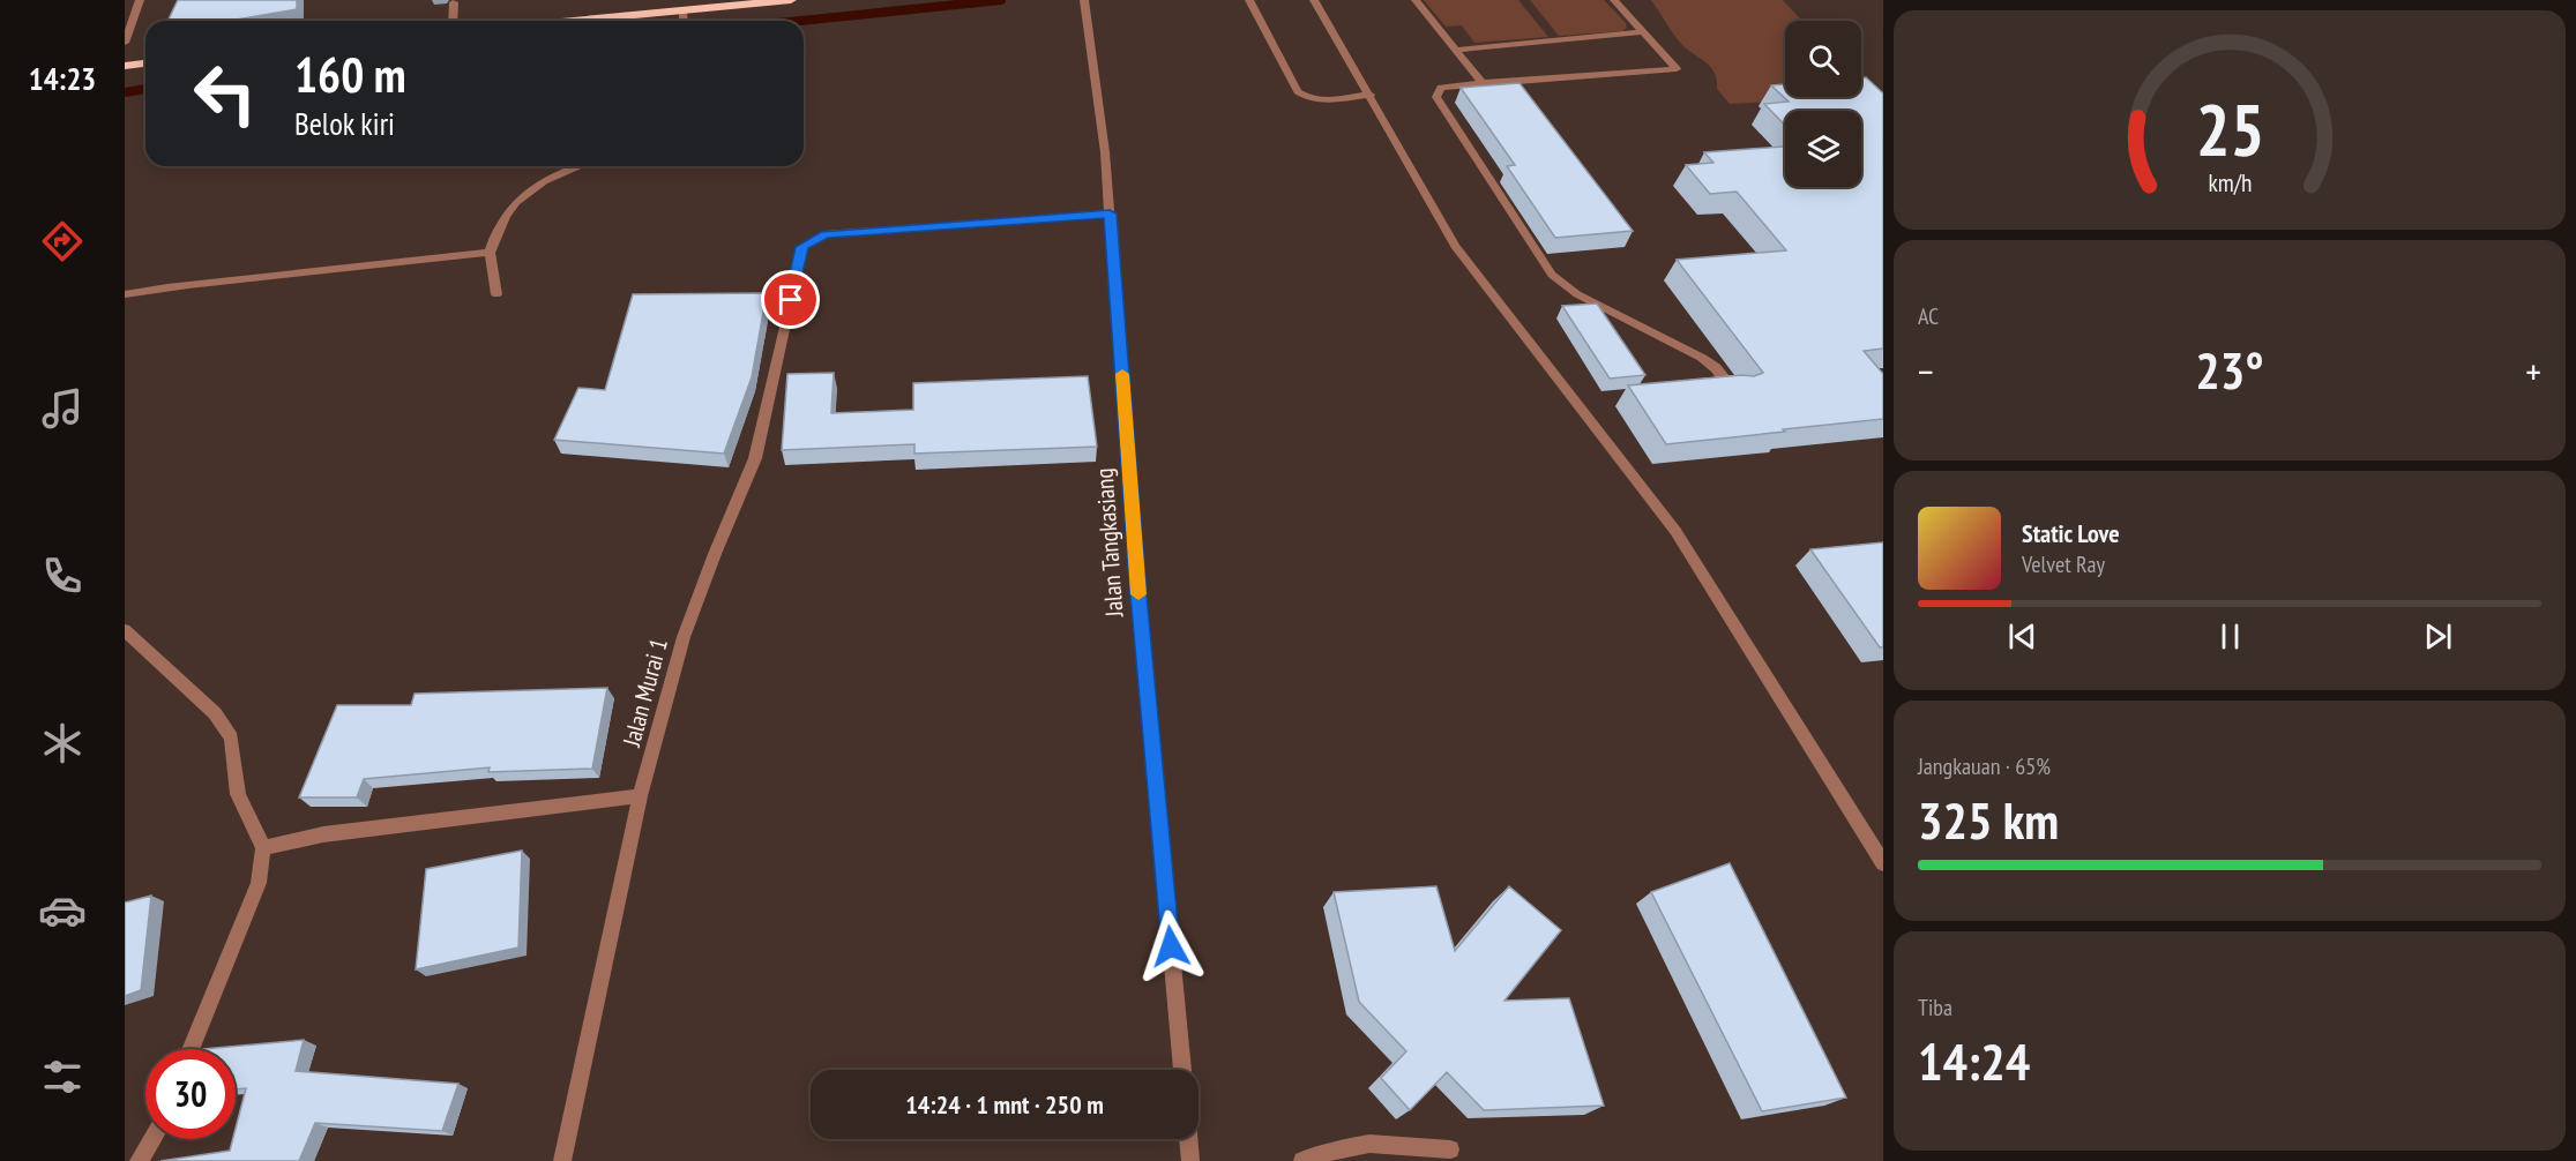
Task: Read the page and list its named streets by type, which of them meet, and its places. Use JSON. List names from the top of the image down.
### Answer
{
  "streets": {
    "street": ["Jalan Tangkasiang", "Jalan Murai 1"]
  },
  "crossings": [
    ["Jalan Tangkasiang", "Jalan Murai 1"]
  ],
  "page": {
    "tabs": "14:23",
    "turn": ["160 m", "Belok kiri"],
    "tile": [
      "AC",
      ["Jangkauan · 65%", "325 km"],
      ["Tiba", "14:24"]
    ],
    "heat": ["−", "23°", "+"],
    "song": ["Static Love", "Velvet Ray"],
    "limit": "30",
    "trip": "14:24 · 1 mnt · 250 m",
    "gauge": ["25", "km/h"]
  }
}
